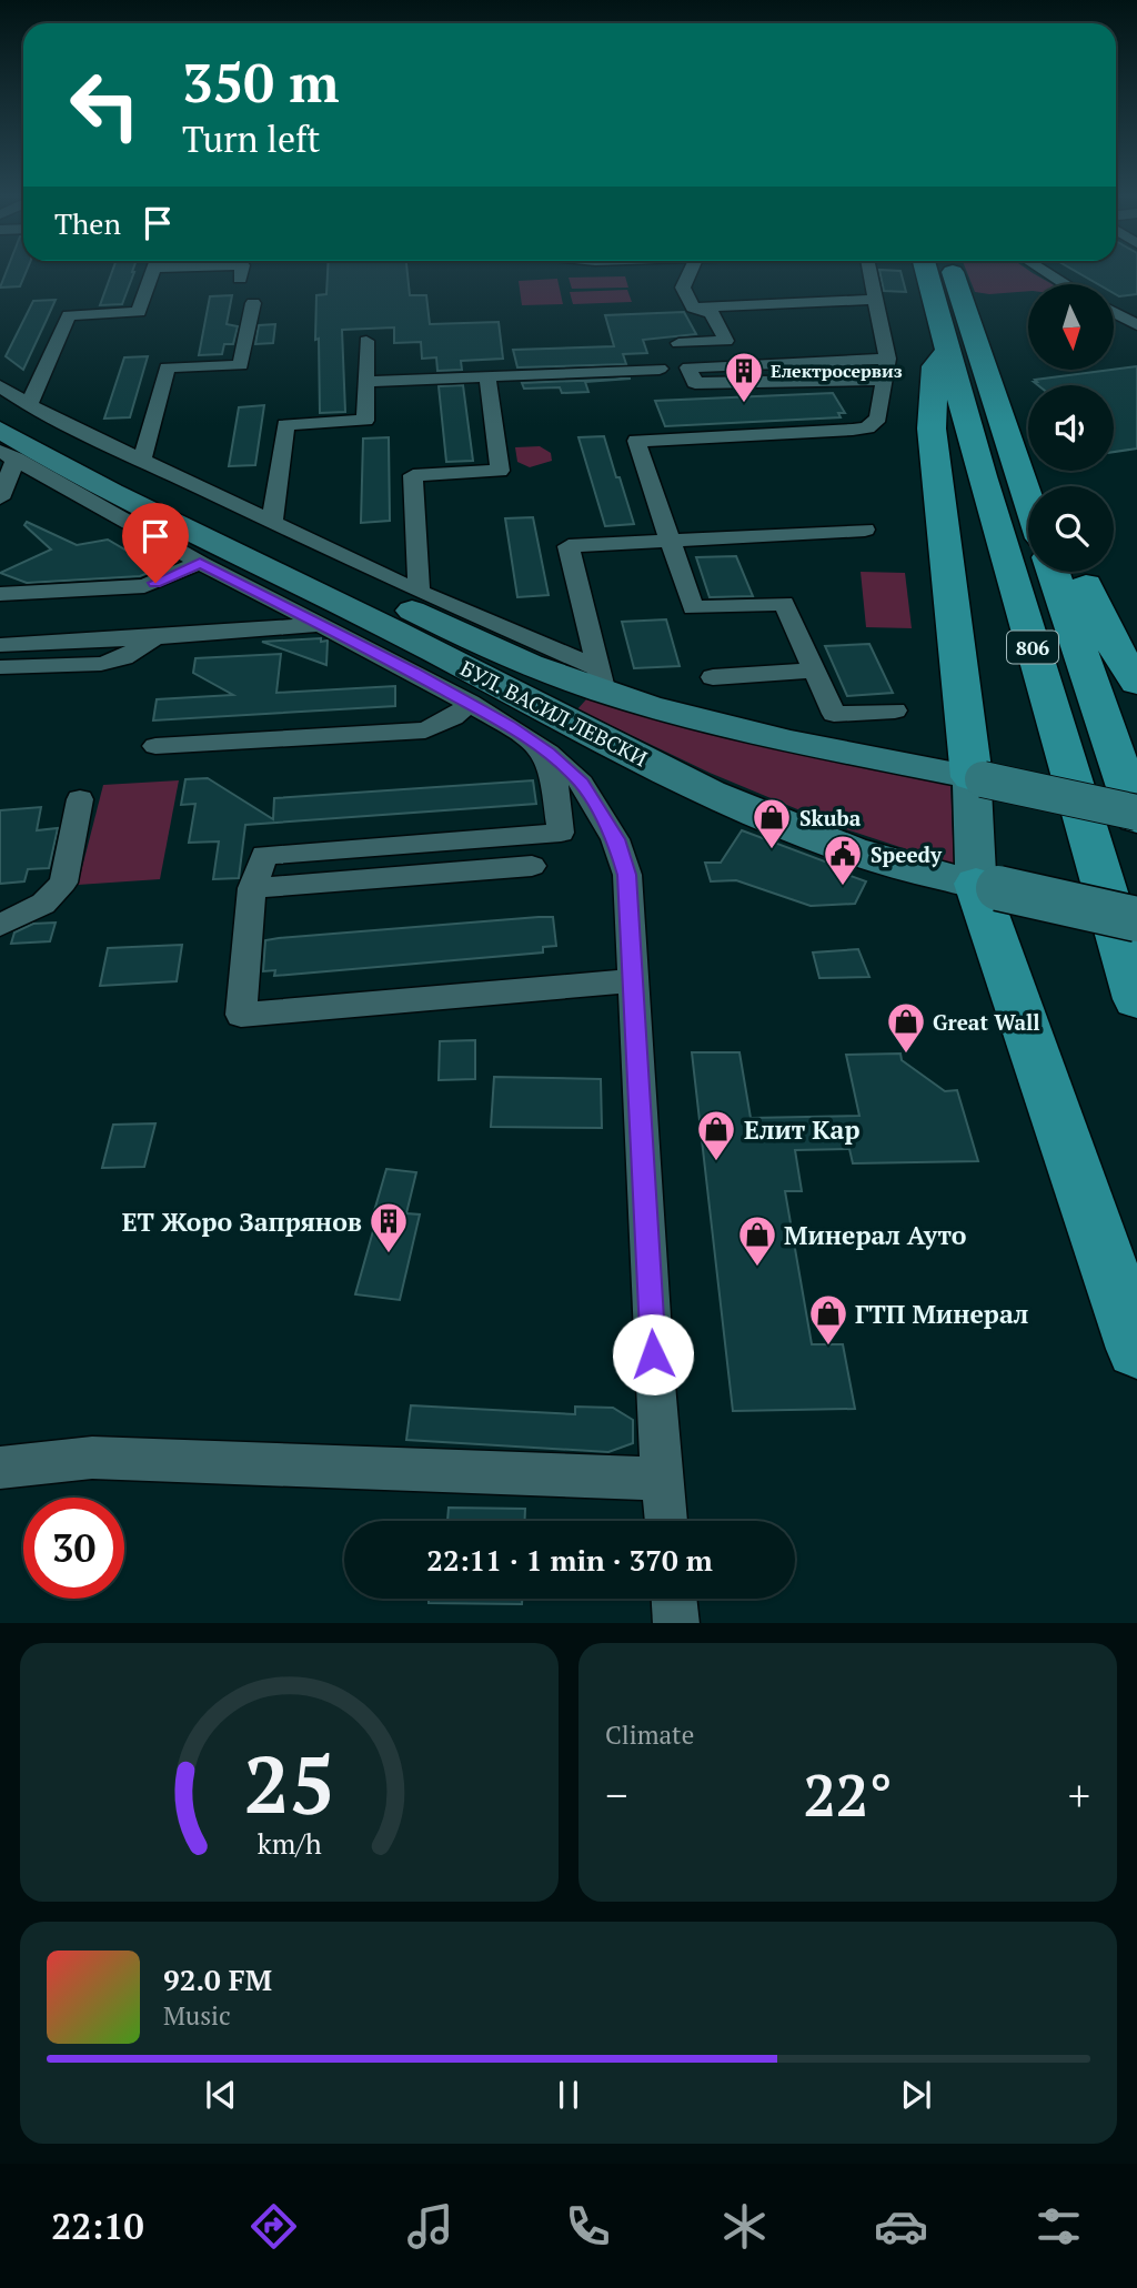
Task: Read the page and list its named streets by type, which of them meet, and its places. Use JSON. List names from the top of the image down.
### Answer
{
  "streets": {
    "main road": ["806", "БУЛ. ВАСИЛ ЛЕВСКИ"]
  },
  "crossings": [
    ["806", "БУЛ. ВАСИЛ ЛЕВСКИ"]
  ],
  "places": {
    "building": ["Електросервиз", "ЕТ Жоро Запрянов"],
    "shop": [
      "Skuba",
      "Great Wall",
      "Елит Кар",
      "Минерал Ауто",
      "ГТП Минерал"
    ],
    "public building": ["Speedy"]
  },
  "north": "bottom",
  "page": {
    "turn": ["350 m", "Turn left"],
    "then": "Then",
    "limit": "30",
    "trip": "22:11 · 1 min · 370 m",
    "tile": "Climate",
    "heat": ["−", "22°", "+"],
    "song": ["92.0 FM", "Music"],
    "tabs": "22:10",
    "gauge": ["25", "km/h"]
  }
}
